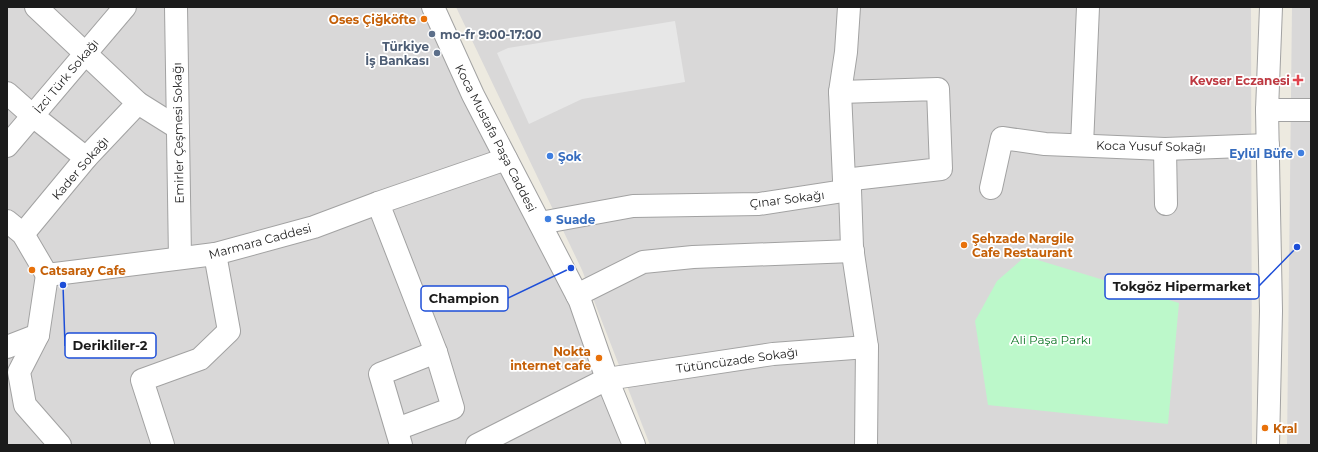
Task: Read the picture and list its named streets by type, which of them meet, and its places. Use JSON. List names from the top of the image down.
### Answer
{
  "streets": {
    "street": [
      "İzci Türk Sokağı",
      "Emirler Çeşmesi Sokağı",
      "Koca Mustafa Paşa Caddesi",
      "Koca Yusuf Sokağı",
      "Kader Sokağı",
      "Çınar Sokağı",
      "Marmara Caddesi",
      "Tütüncüzade Sokağı"
    ]
  },
  "crossings": [
    ["Emirler Çeşmesi Sokağı", "Marmara Caddesi"],
    ["Koca Mustafa Paşa Caddesi", "Çınar Sokağı"],
    ["Koca Mustafa Paşa Caddesi", "Marmara Caddesi"],
    ["Koca Mustafa Paşa Caddesi", "Tütüncüzade Sokağı"]
  ],
  "parks": ["Ali Paşa Parkı"],
  "places": {
    "other": [
      "Oses Çiğköfte",
      "mo-fr 9:00-17:00",
      "Türkiye İş Bankası",
      "Eylül Büfe",
      "Şok",
      "Suade",
      "Şehzade Nargile Cafe Restaurant",
      "Tokgöz Hipermarket",
      "Champion",
      "Catsaray Cafe",
      "Derikliler-2",
      "Nokta internet cafe",
      "Kral"
    ],
    "health": ["Kevser Eczanesi"]
  }
}
